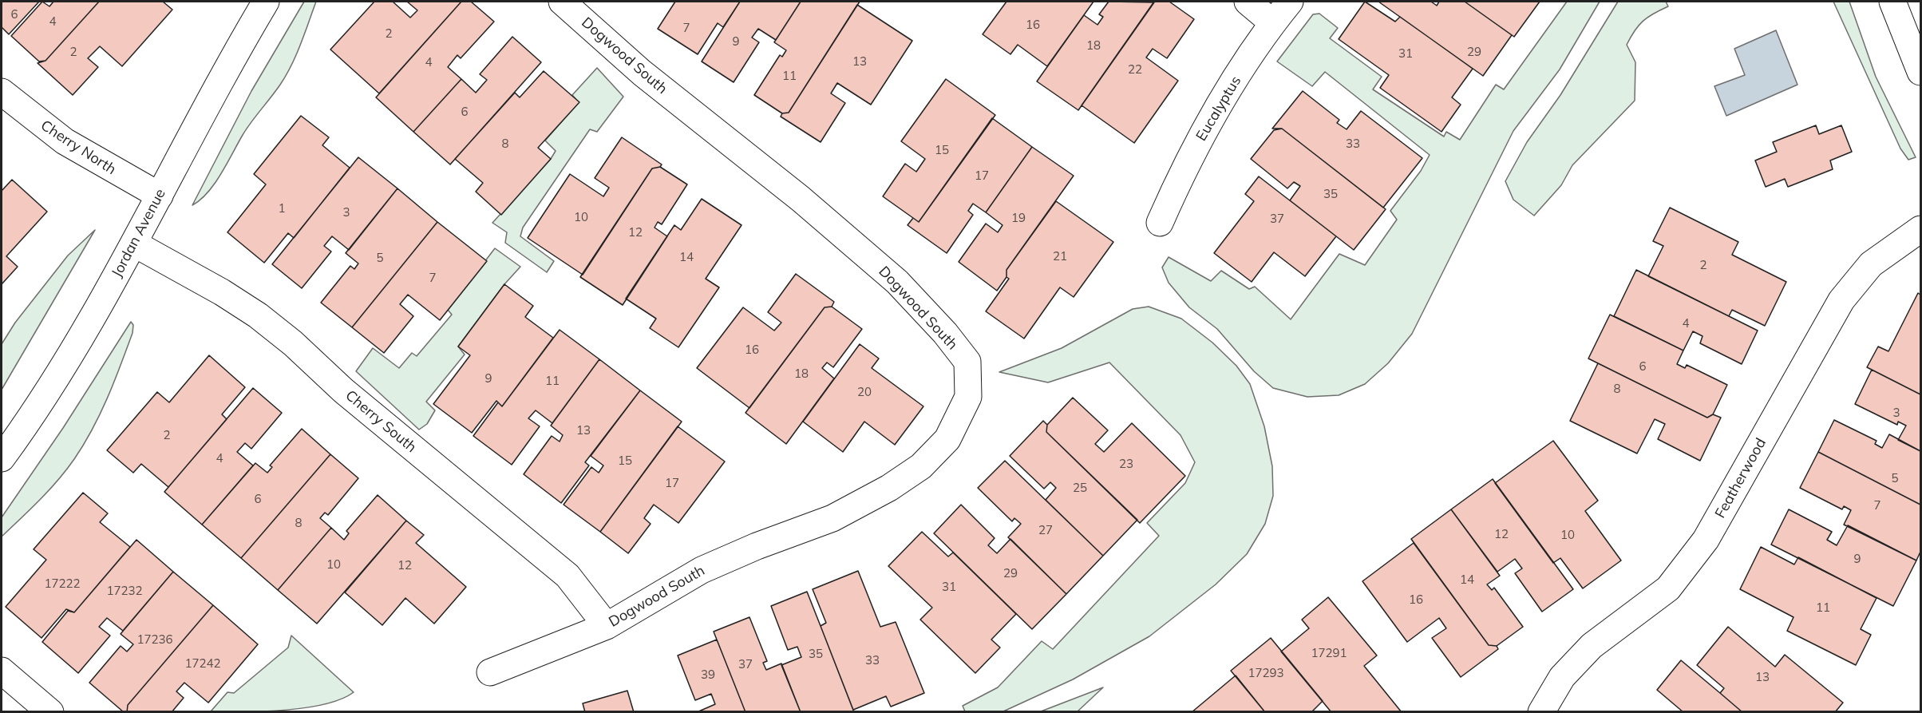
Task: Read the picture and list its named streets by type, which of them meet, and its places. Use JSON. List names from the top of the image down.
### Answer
{
  "streets": {
    "street": [
      "Dogwood South",
      "Eucalyptus",
      "Cherry North",
      "Jordan Avenue",
      "Cherry South",
      "Featherwood"
    ]
  },
  "crossings": [
    ["Dogwood South", "Cherry South"],
    ["Cherry North", "Jordan Avenue"],
    ["Jordan Avenue", "Cherry South"]
  ],
  "house_numbers": [
    "6",
    "4",
    "16",
    "7",
    "2",
    "9",
    "18",
    "2",
    "29",
    "31",
    "13",
    "4",
    "22",
    "11",
    "6",
    "8",
    "33",
    "15",
    "17",
    "35",
    "1",
    "3",
    "10",
    "19",
    "37",
    "12",
    "21",
    "14",
    "5",
    "2",
    "7",
    "4",
    "16",
    "6",
    "18",
    "9",
    "11",
    "8",
    "20",
    "3",
    "13",
    "2",
    "4",
    "15",
    "23",
    "5",
    "17",
    "25",
    "6",
    "7",
    "8",
    "27",
    "12",
    "10",
    "9",
    "10",
    "12",
    "29",
    "14",
    "17222",
    "31",
    "17232",
    "16",
    "11",
    "17236",
    "17291",
    "35",
    "33",
    "17242",
    "37",
    "17293",
    "39",
    "13"
  ]
}
